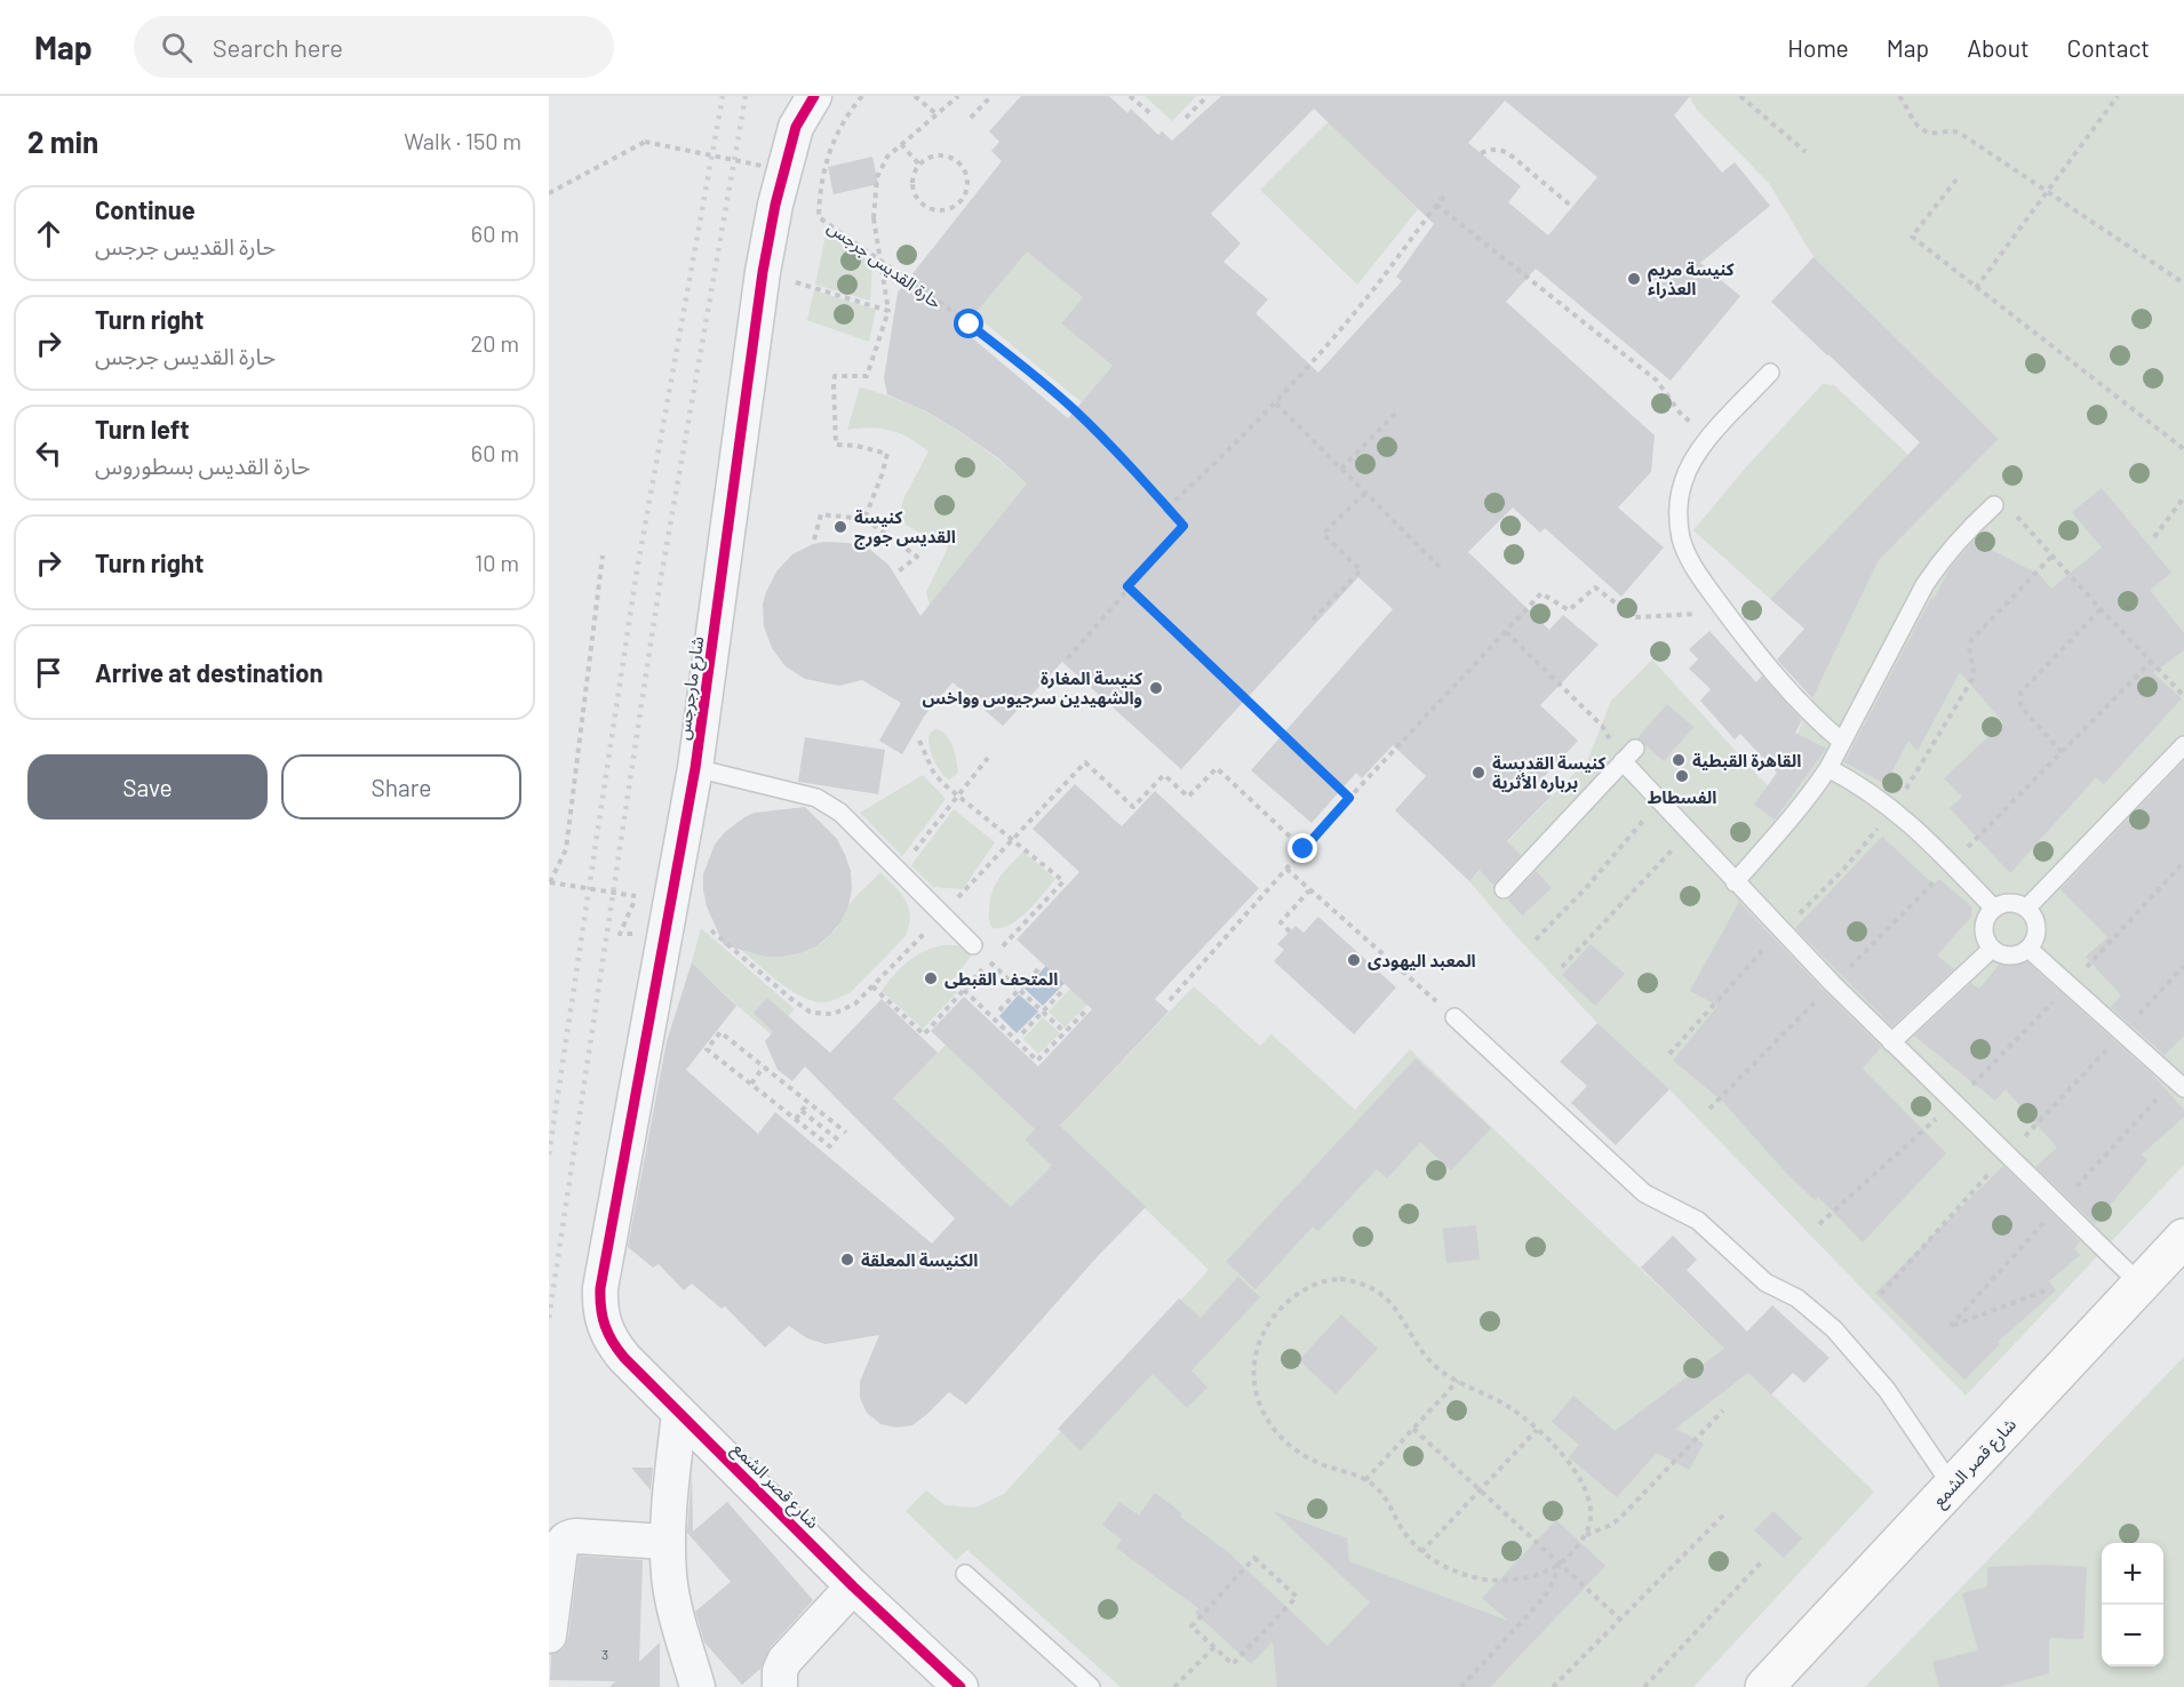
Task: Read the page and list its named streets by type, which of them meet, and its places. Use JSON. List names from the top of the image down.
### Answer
{
  "streets": {
    "main road": ["شارع قصر الشمع"],
    "street": ["شارع مارجرجس"],
    "path": ["حارة القديس جرجس"]
  },
  "crossings": [
    ["شارع مارجرجس", "شارع قصر الشمع"]
  ],
  "places": [
    "كنيسة مريم العذراء",
    "كنيسة القديس جورج",
    "كنيسة المغارة والشهيدين سرجيوس وواخس",
    "القاهرة القبطية",
    "كنيسة القديسة برباره الأثرية",
    "الفسطاط",
    "المعبد اليهودى",
    "المتحف القبطى",
    "الكنيسة المعلقة"
  ],
  "house_numbers": ["3"],
  "page": {
    "header": "Map",
    "search": "Search here",
    "nav": [
      "Home",
      "Map",
      "About",
      "Contact"
    ],
    "heading": ["2 min", "Walk · 150 m"],
    "list": [
      ["Continue", "حارة القديس جرجس", "60 m"],
      ["Turn right", "حارة القديس جرجس", "20 m"],
      ["Turn left", "حارة القديس بسطوروس", "60 m"],
      ["Turn right", "10 m"],
      "Arrive at destination"
    ],
    "buttons": ["Save", "Share"],
    "map_buttons": ["+", "−"]
  }
}
